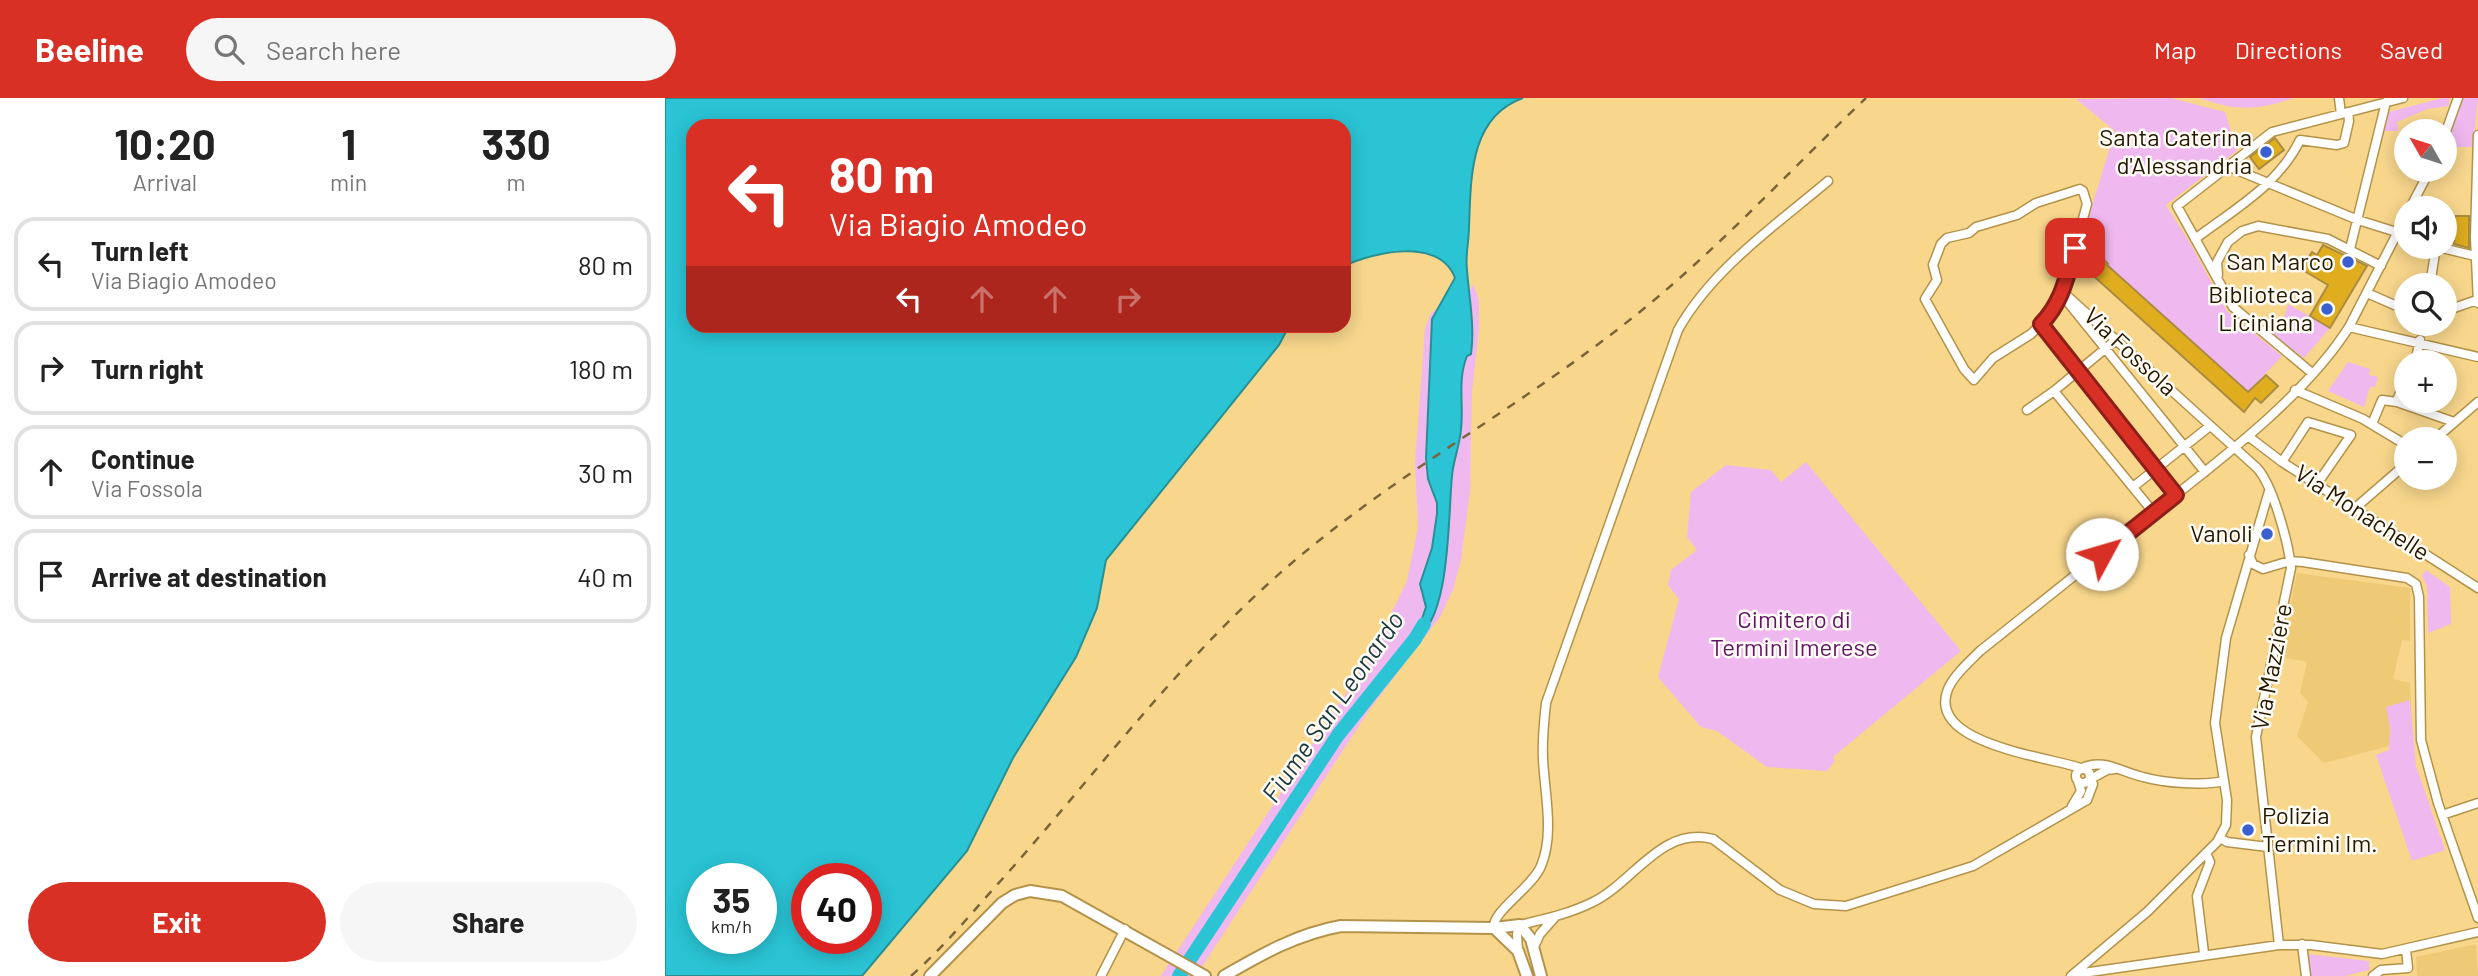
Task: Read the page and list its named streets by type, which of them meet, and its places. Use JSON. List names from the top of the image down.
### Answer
{
  "streets": {
    "street": ["Via Fossola", "Via Monachelle", "Via Mazziere"]
  },
  "crossings": [
    ["Via Fossola", "Via Mazziere"]
  ],
  "water": ["Fiume San Leonardo"],
  "parks": ["Cimitero di Termini Imerese"],
  "places": [
    "Santa Caterina d'Alessandria",
    "San Marco",
    "Biblioteca Liciniana",
    "Vanoli",
    "Polizia Termini Im."
  ],
  "north": "top left",
  "page": {
    "header": "Beeline",
    "search": "Search here",
    "nav": ["Map", "Directions", "Saved"],
    "eta": [
      "10:20",
      "Arrival",
      "1",
      "min",
      "330",
      "m"
    ],
    "map_buttons": ["+", "−"],
    "turn": ["80 m", "Via Biagio Amodeo"],
    "list": [
      {
        "name": "Turn left",
        "note": "Via Biagio Amodeo",
        "value": "80 m"
      },
      {
        "name": "Turn right",
        "value": "180 m"
      },
      {
        "name": "Continue",
        "note": "Via Fossola",
        "value": "30 m"
      },
      {
        "name": "Arrive at destination",
        "value": "40 m"
      }
    ],
    "speed": "35 km/h",
    "limit": "40",
    "buttons": ["Exit", "Share"]
  }
}
